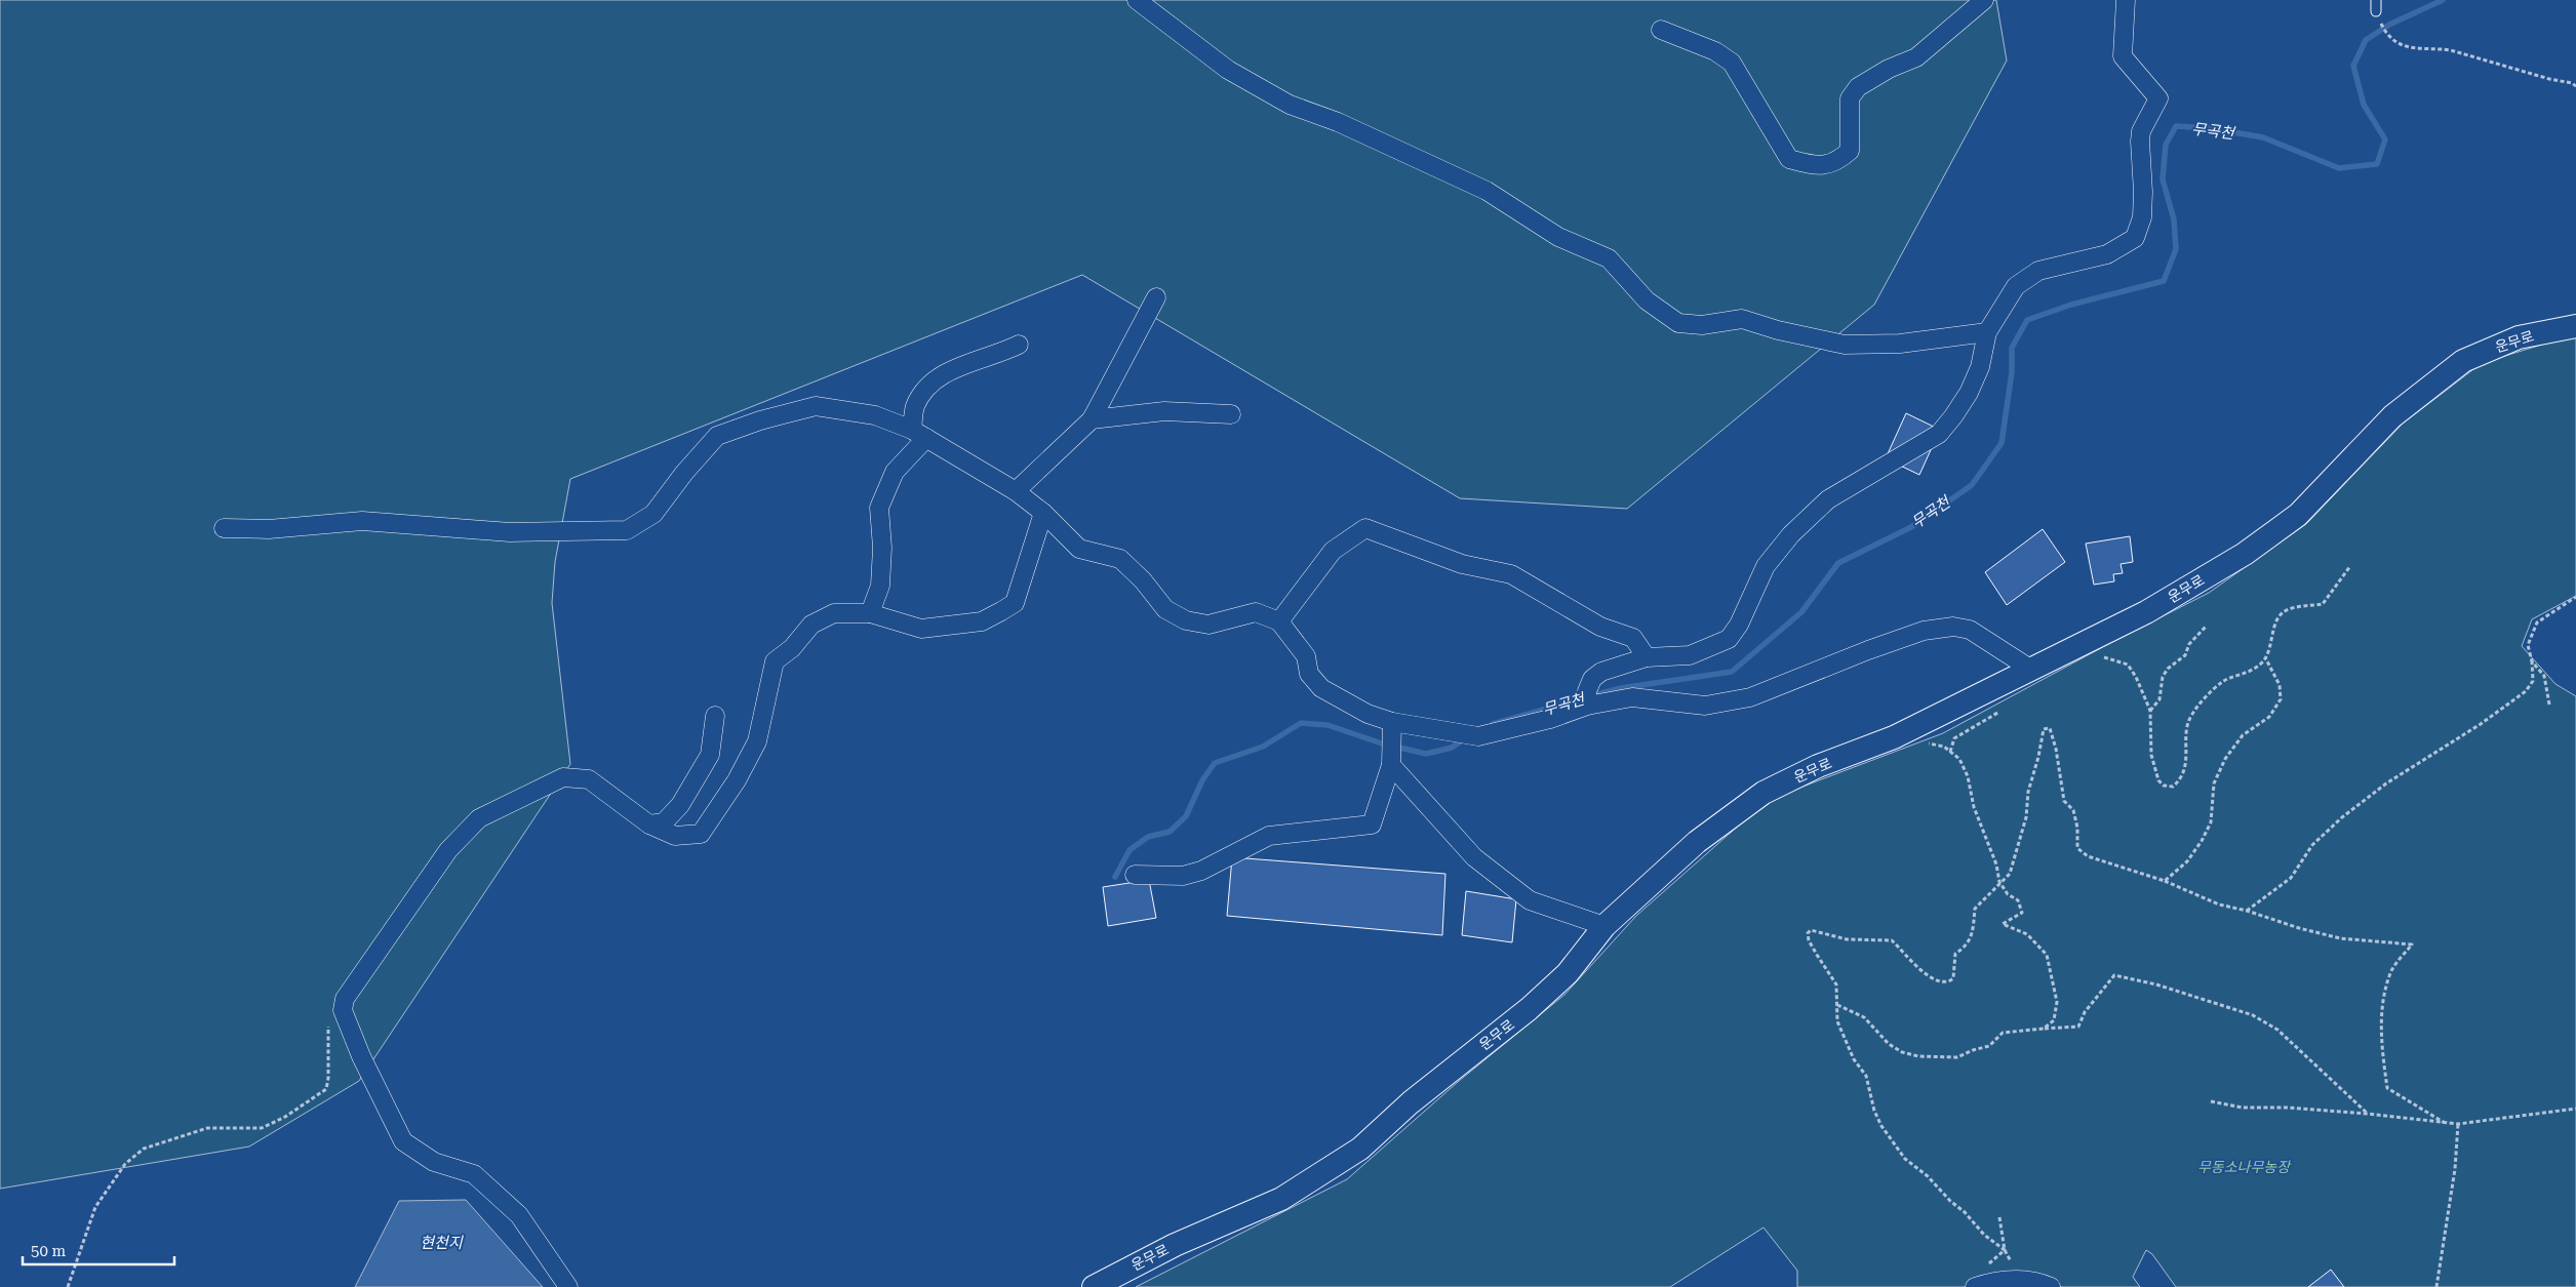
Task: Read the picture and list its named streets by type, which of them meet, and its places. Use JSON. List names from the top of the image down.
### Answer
{
  "streets": {
    "street": ["운무로"]
  },
  "water": ["무곡천", "현천지"],
  "parks": ["무동소나무농장"],
  "scale_bar": "50 m"
}
